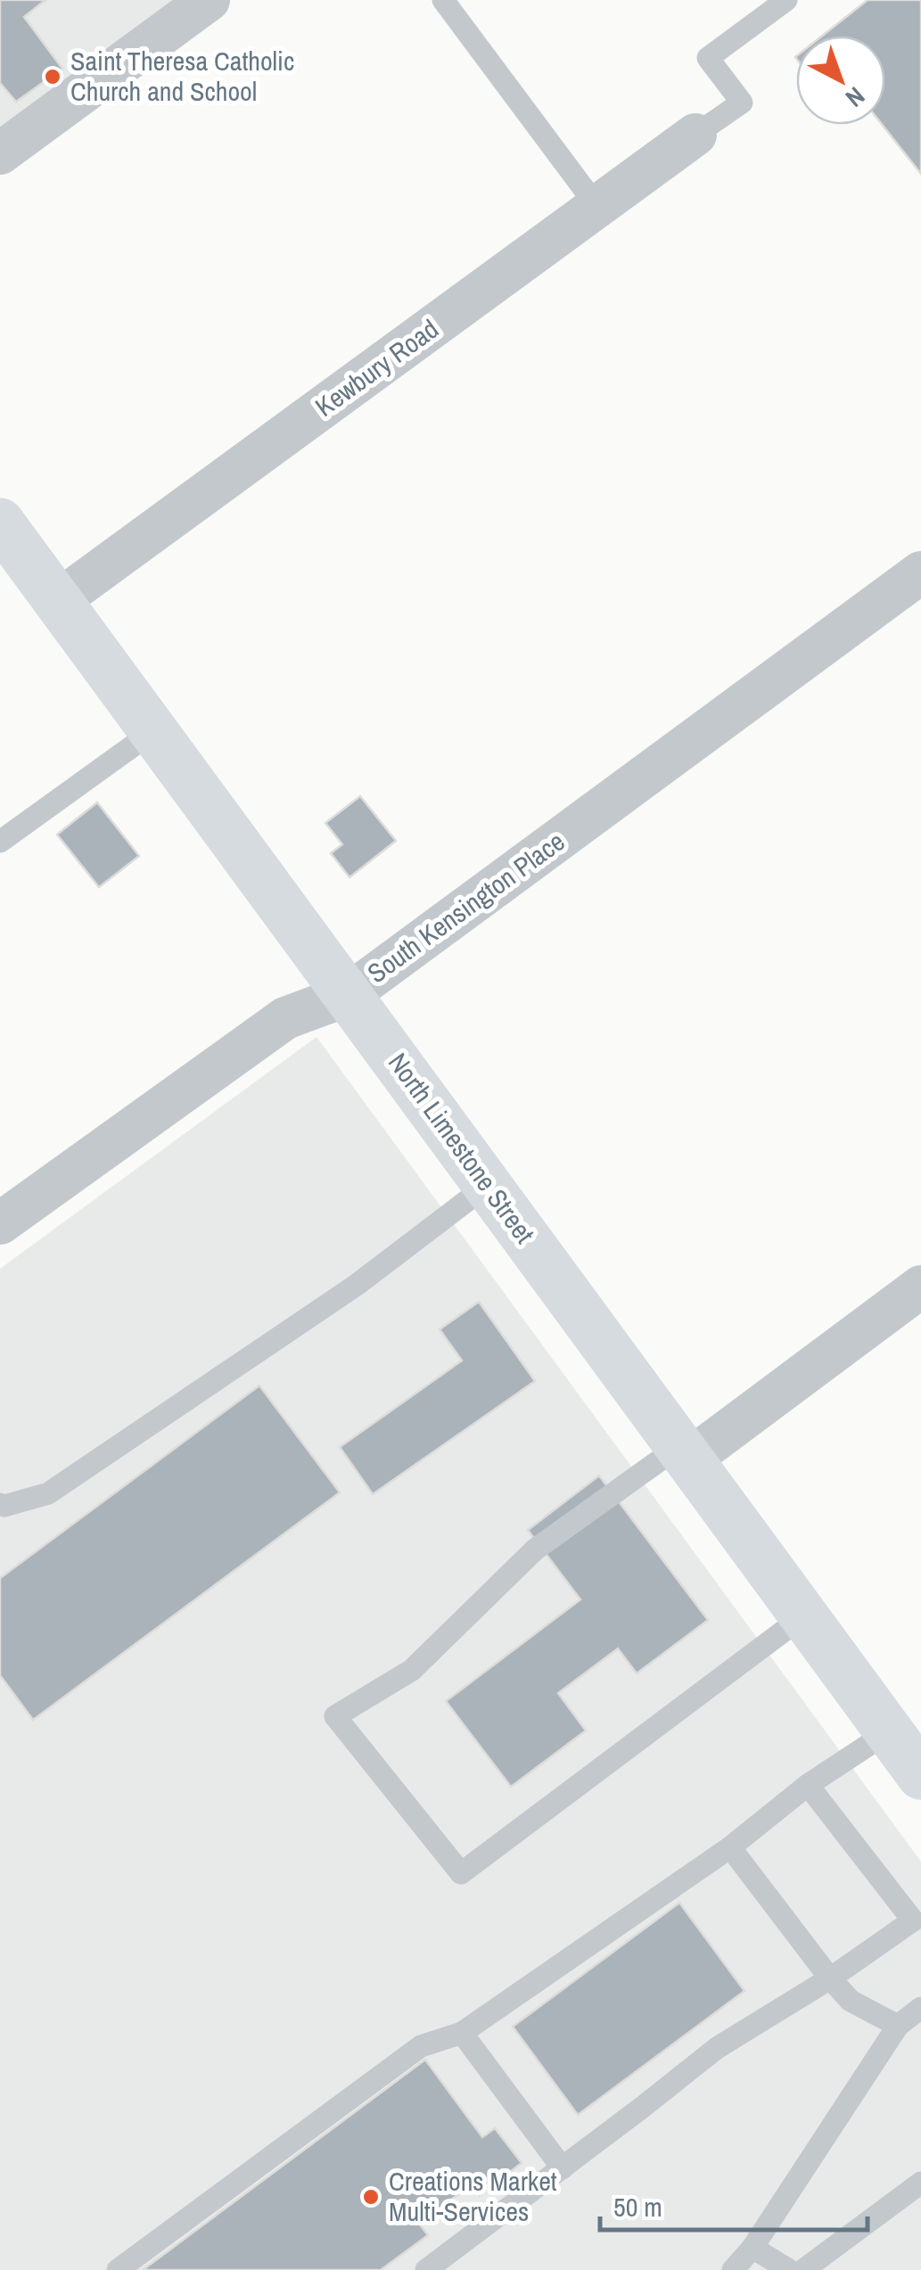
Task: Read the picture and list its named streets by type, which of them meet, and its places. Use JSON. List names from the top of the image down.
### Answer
{
  "streets": {
    "main road": ["North Limestone Street"],
    "street": ["Kewbury Road", "South Kensington Place"]
  },
  "crossings": [
    ["Kewbury Road", "North Limestone Street"],
    ["South Kensington Place", "North Limestone Street"]
  ],
  "places": ["Saint Theresa Catholic Church and School", "Creations Market Multi-Services"],
  "scale_bar": "50 m",
  "north": "bottom right"
}
